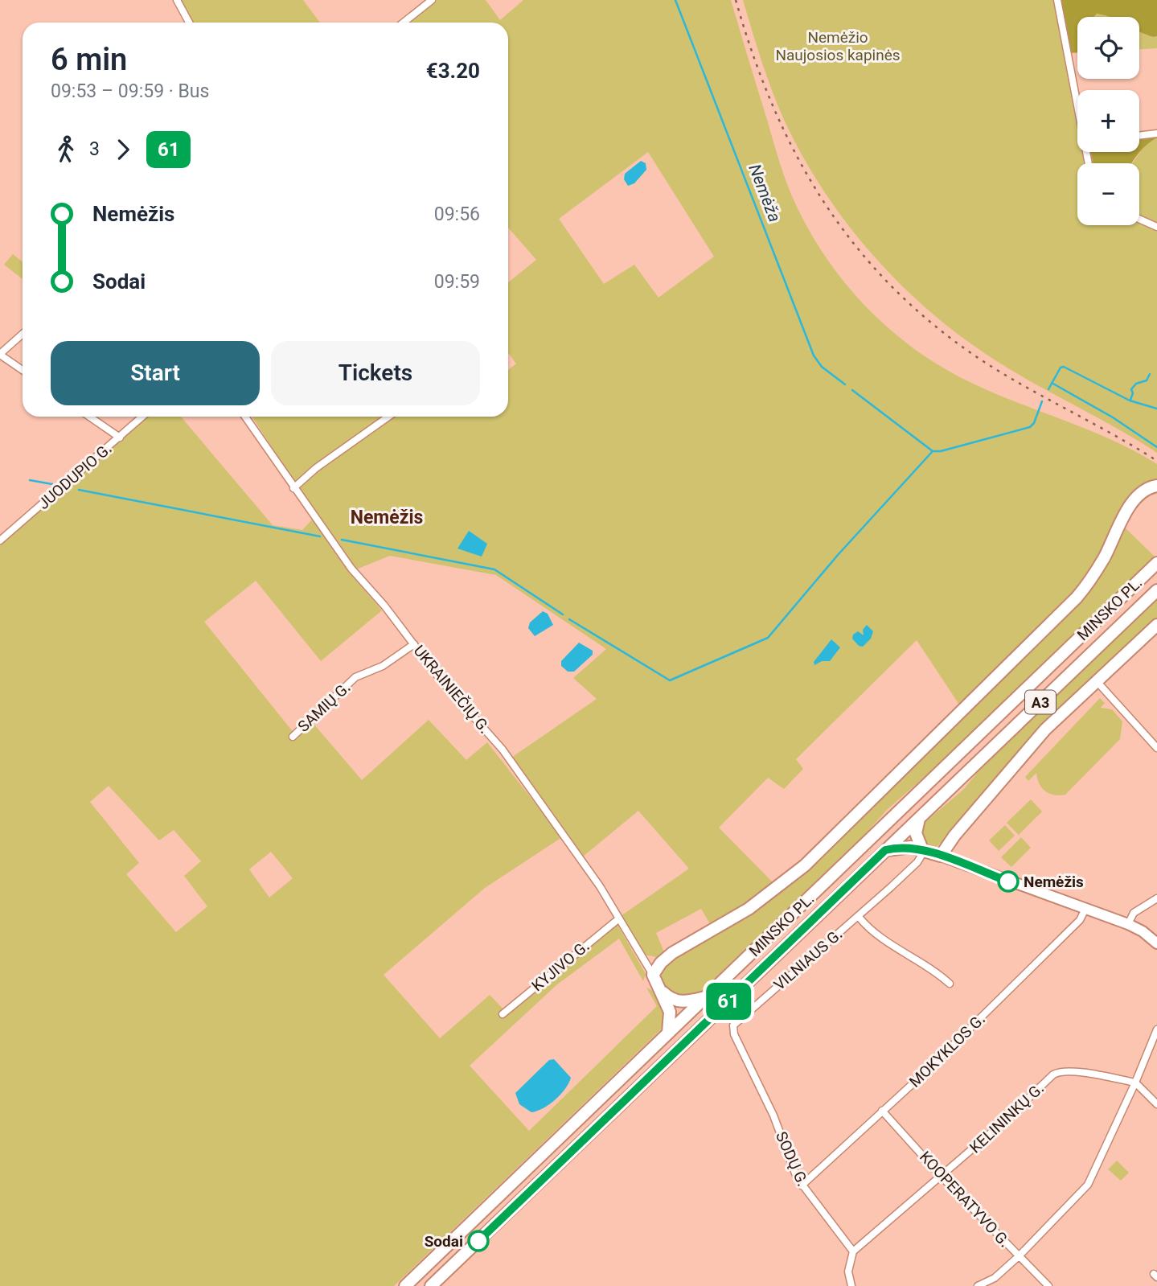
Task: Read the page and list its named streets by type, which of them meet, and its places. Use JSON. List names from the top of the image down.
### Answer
{
  "streets": {
    "highway": ["MINSKO PL.", "A3"],
    "street": [
      "JUODUPIO G.",
      "UKRAINIEČIŲ G.",
      "SAMIŲ G.",
      "VILNIAUS G.",
      "KYJIVO G.",
      "MOKYKLOS G.",
      "KELININKŲ G.",
      "SODŲ G.",
      "KOOPERATYVO G."
    ]
  },
  "crossings": [
    ["UKRAINIEČIŲ G.", "SAMIŲ G."],
    ["UKRAINIEČIŲ G.", "KYJIVO G."],
    ["VILNIAUS G.", "SODŲ G."],
    ["MOKYKLOS G.", "SODŲ G."],
    ["MOKYKLOS G.", "KOOPERATYVO G."],
    ["KELININKŲ G.", "SODŲ G."],
    ["KELININKŲ G.", "KOOPERATYVO G."]
  ],
  "districts": ["Nemėžis"],
  "water": ["Nemėža"],
  "parks": ["Nemėžio Naujosios kapinės"],
  "places": ["Nemėžis", "Sodai"],
  "lines": ["bus line 61"],
  "page": {
    "on_map": "61",
    "map_buttons": ["+", "−"],
    "heading": ["6 min", "09:53 – 09:59 · Bus", "€3.20"],
    "legs": ["3", "61"],
    "list": [
      {
        "name": "Nemėžis",
        "value": "09:56"
      },
      {
        "name": "Sodai",
        "value": "09:59"
      }
    ],
    "buttons": ["Start", "Tickets"]
  }
}
